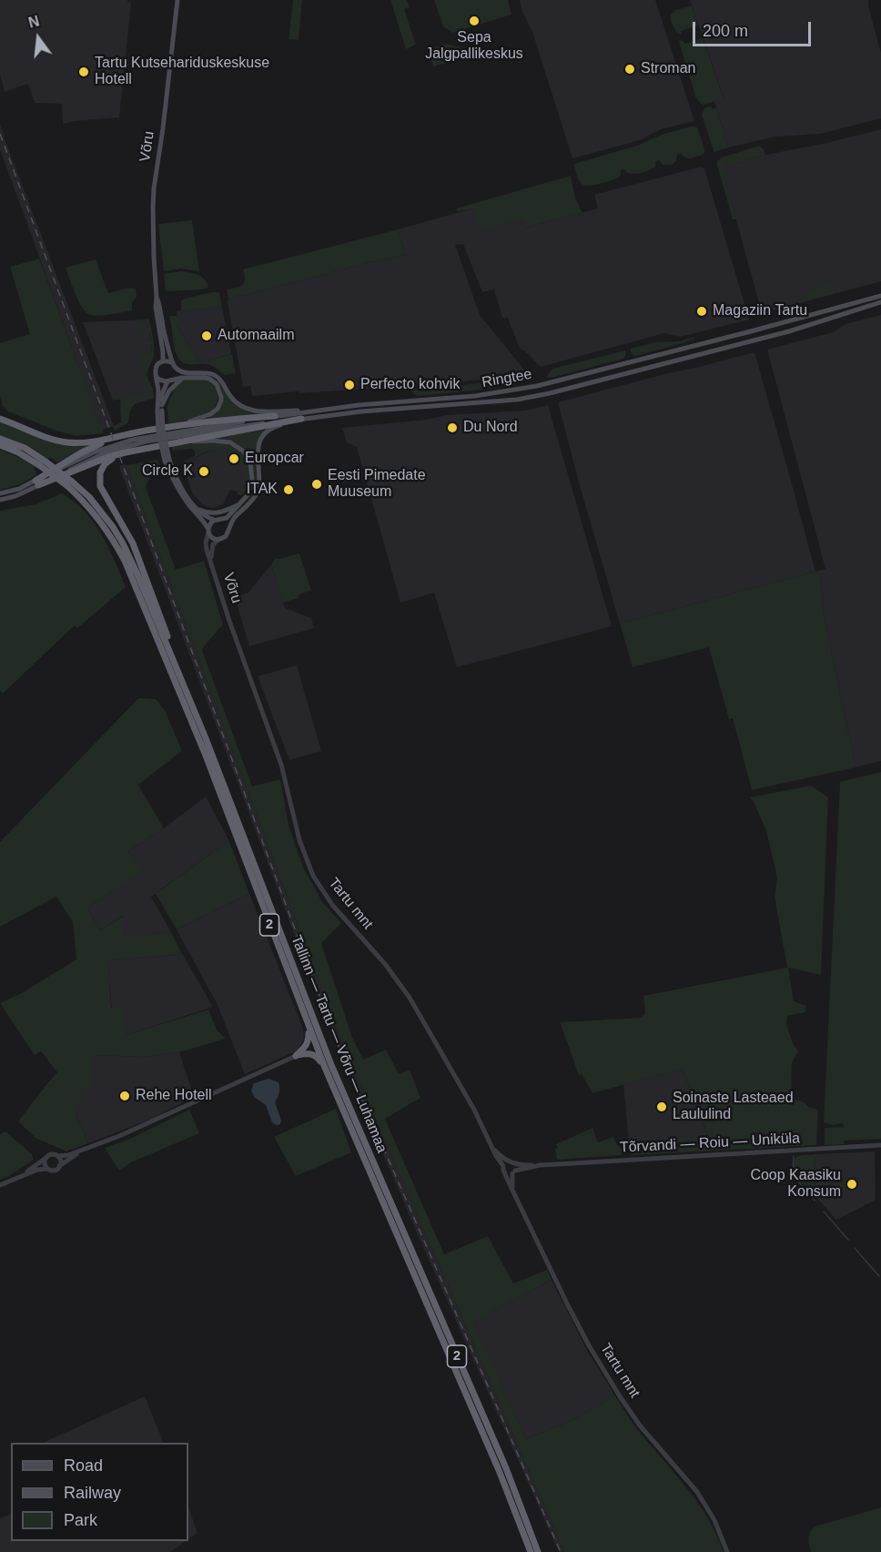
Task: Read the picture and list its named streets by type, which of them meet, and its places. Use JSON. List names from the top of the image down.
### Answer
{
  "streets": {
    "highway": ["2", "Tallinn — Tartu — Võru — Luhamaa"],
    "main road": ["Võru", "Ringtee"],
    "street": ["Tartu mnt", "Tõrvandi — Roiu — Uniküla"]
  },
  "crossings": [
    ["Võru", "Tartu mnt"],
    ["Tartu mnt", "Tõrvandi — Roiu — Uniküla"]
  ],
  "places": [
    "Sepa Jalgpallikeskus",
    "Stroman",
    "Tartu Kutsehariduskeskuse Hotell",
    "Magaziin Tartu",
    "Automaailm",
    "Perfecto kohvik",
    "Du Nord",
    "Europcar",
    "Circle K",
    "Eesti Pimedate Muuseum",
    "ITAK",
    "Rehe Hotell",
    "Soinaste Lasteaed Laululind",
    "Coop Kaasiku Konsum"
  ],
  "legend": ["Road", "Railway", "Park"],
  "scale_bar": "200 m",
  "north": "top"
}
